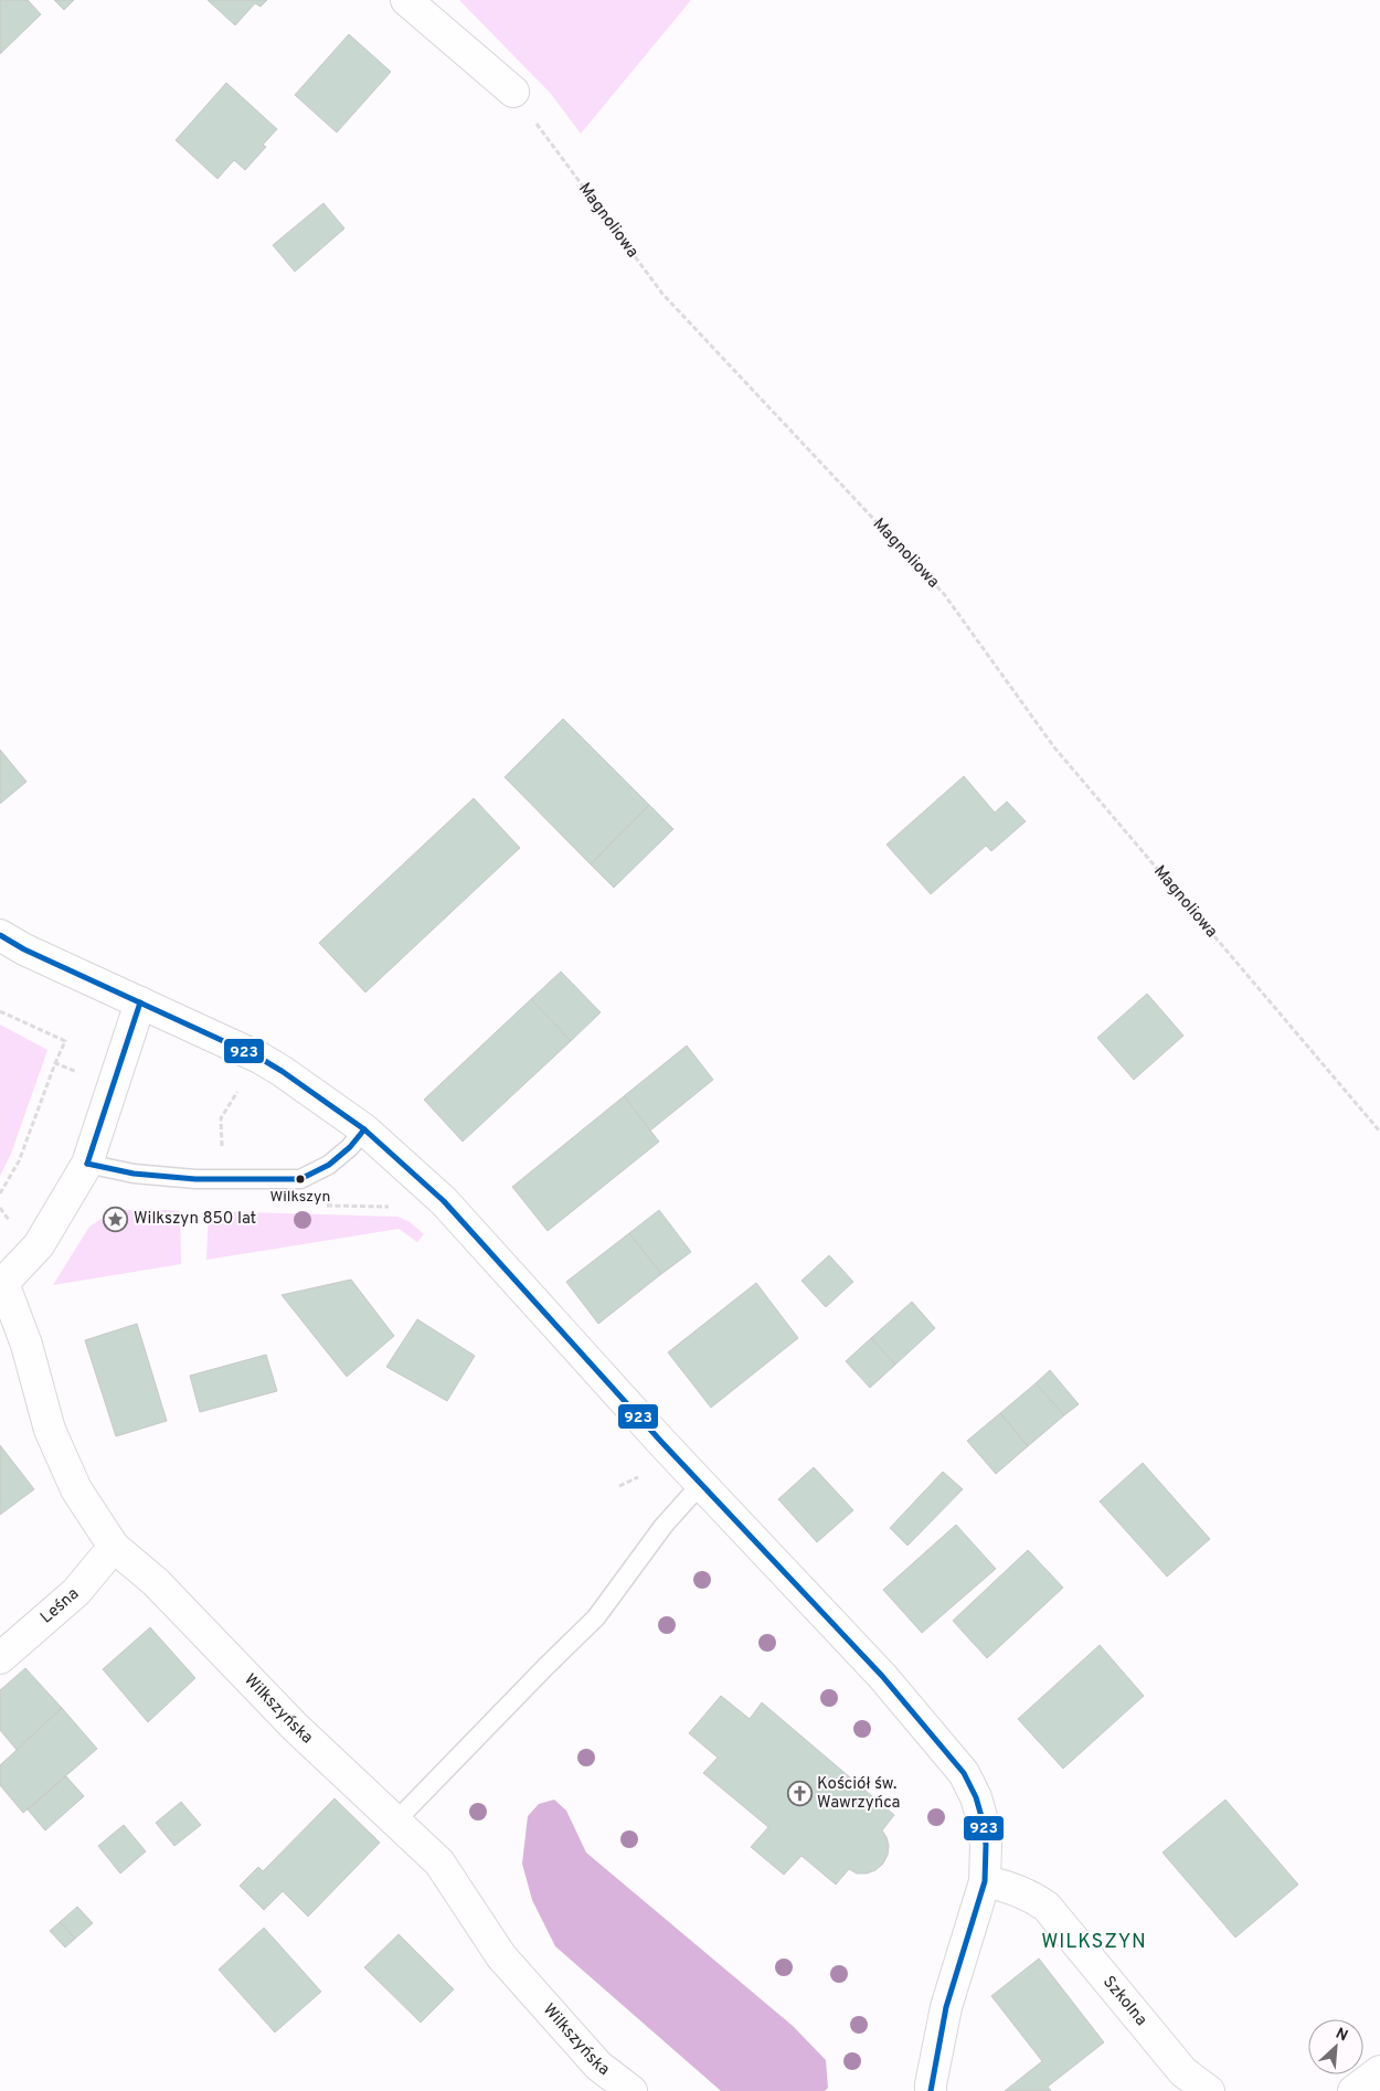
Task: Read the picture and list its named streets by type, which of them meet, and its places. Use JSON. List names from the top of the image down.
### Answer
{
  "streets": {
    "street": ["Leśna", "Wilkszyńska", "Szkolna"],
    "path": ["Magnoliowa"]
  },
  "crossings": [
    ["Leśna", "Wilkszyńska"]
  ],
  "districts": ["WILKSZYN"],
  "places": {
    "other": ["Wilkszyn"],
    "place": ["Wilkszyn 850 lat"],
    "church": ["Kościół św. Wawrzyńca"]
  },
  "lines": ["transit line 923"],
  "north": "top right"
}
